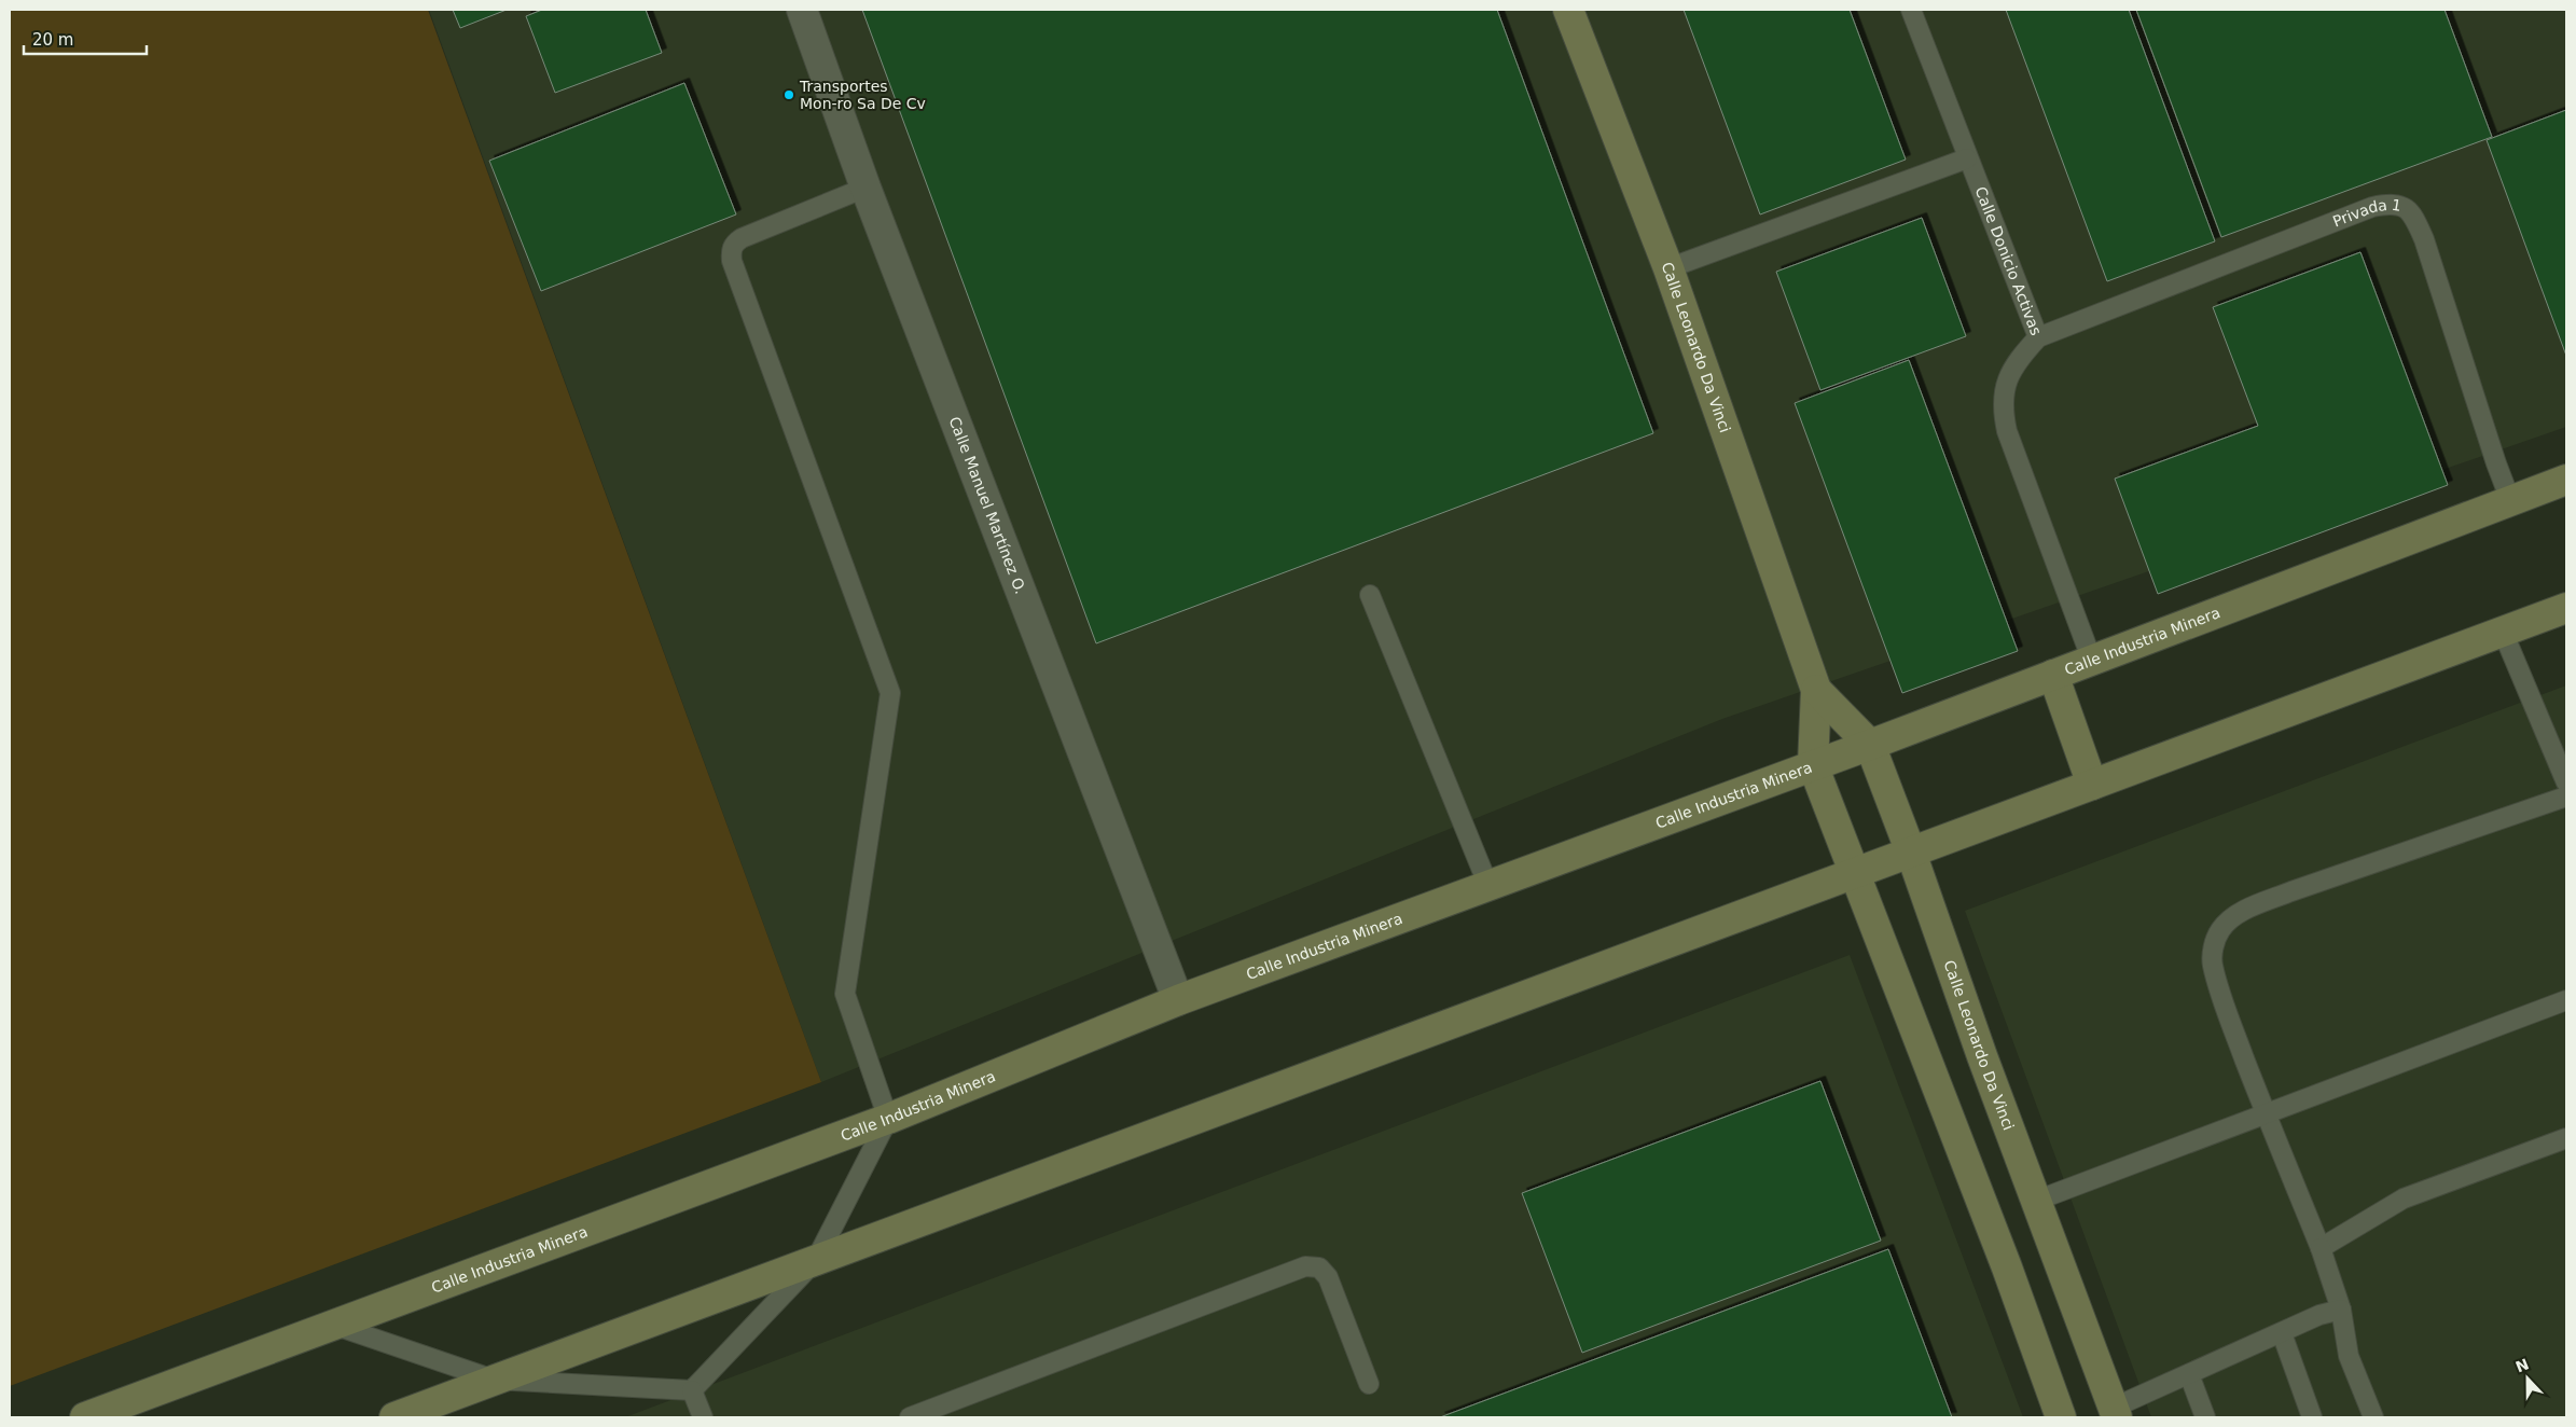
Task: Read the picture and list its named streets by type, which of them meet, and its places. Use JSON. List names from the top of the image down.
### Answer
{
  "streets": {
    "main road": ["Calle Leonardo Da Vinci", "Calle Industria Minera"],
    "street": ["Calle Manuel Martínez O."],
    "lane": ["Privada 1", "Calle Donicio Activas"]
  },
  "crossings": [
    ["Privada 1", "Calle Donicio Activas"],
    ["Privada 1", "Calle Industria Minera"],
    ["Calle Donicio Activas", "Calle Industria Minera"],
    ["Calle Leonardo Da Vinci", "Calle Industria Minera"],
    ["Calle Manuel Martínez O.", "Calle Industria Minera"]
  ],
  "places": ["Transportes Mon-ro Sa De Cv"],
  "scale_bar": "20 m",
  "north": "top"
}
